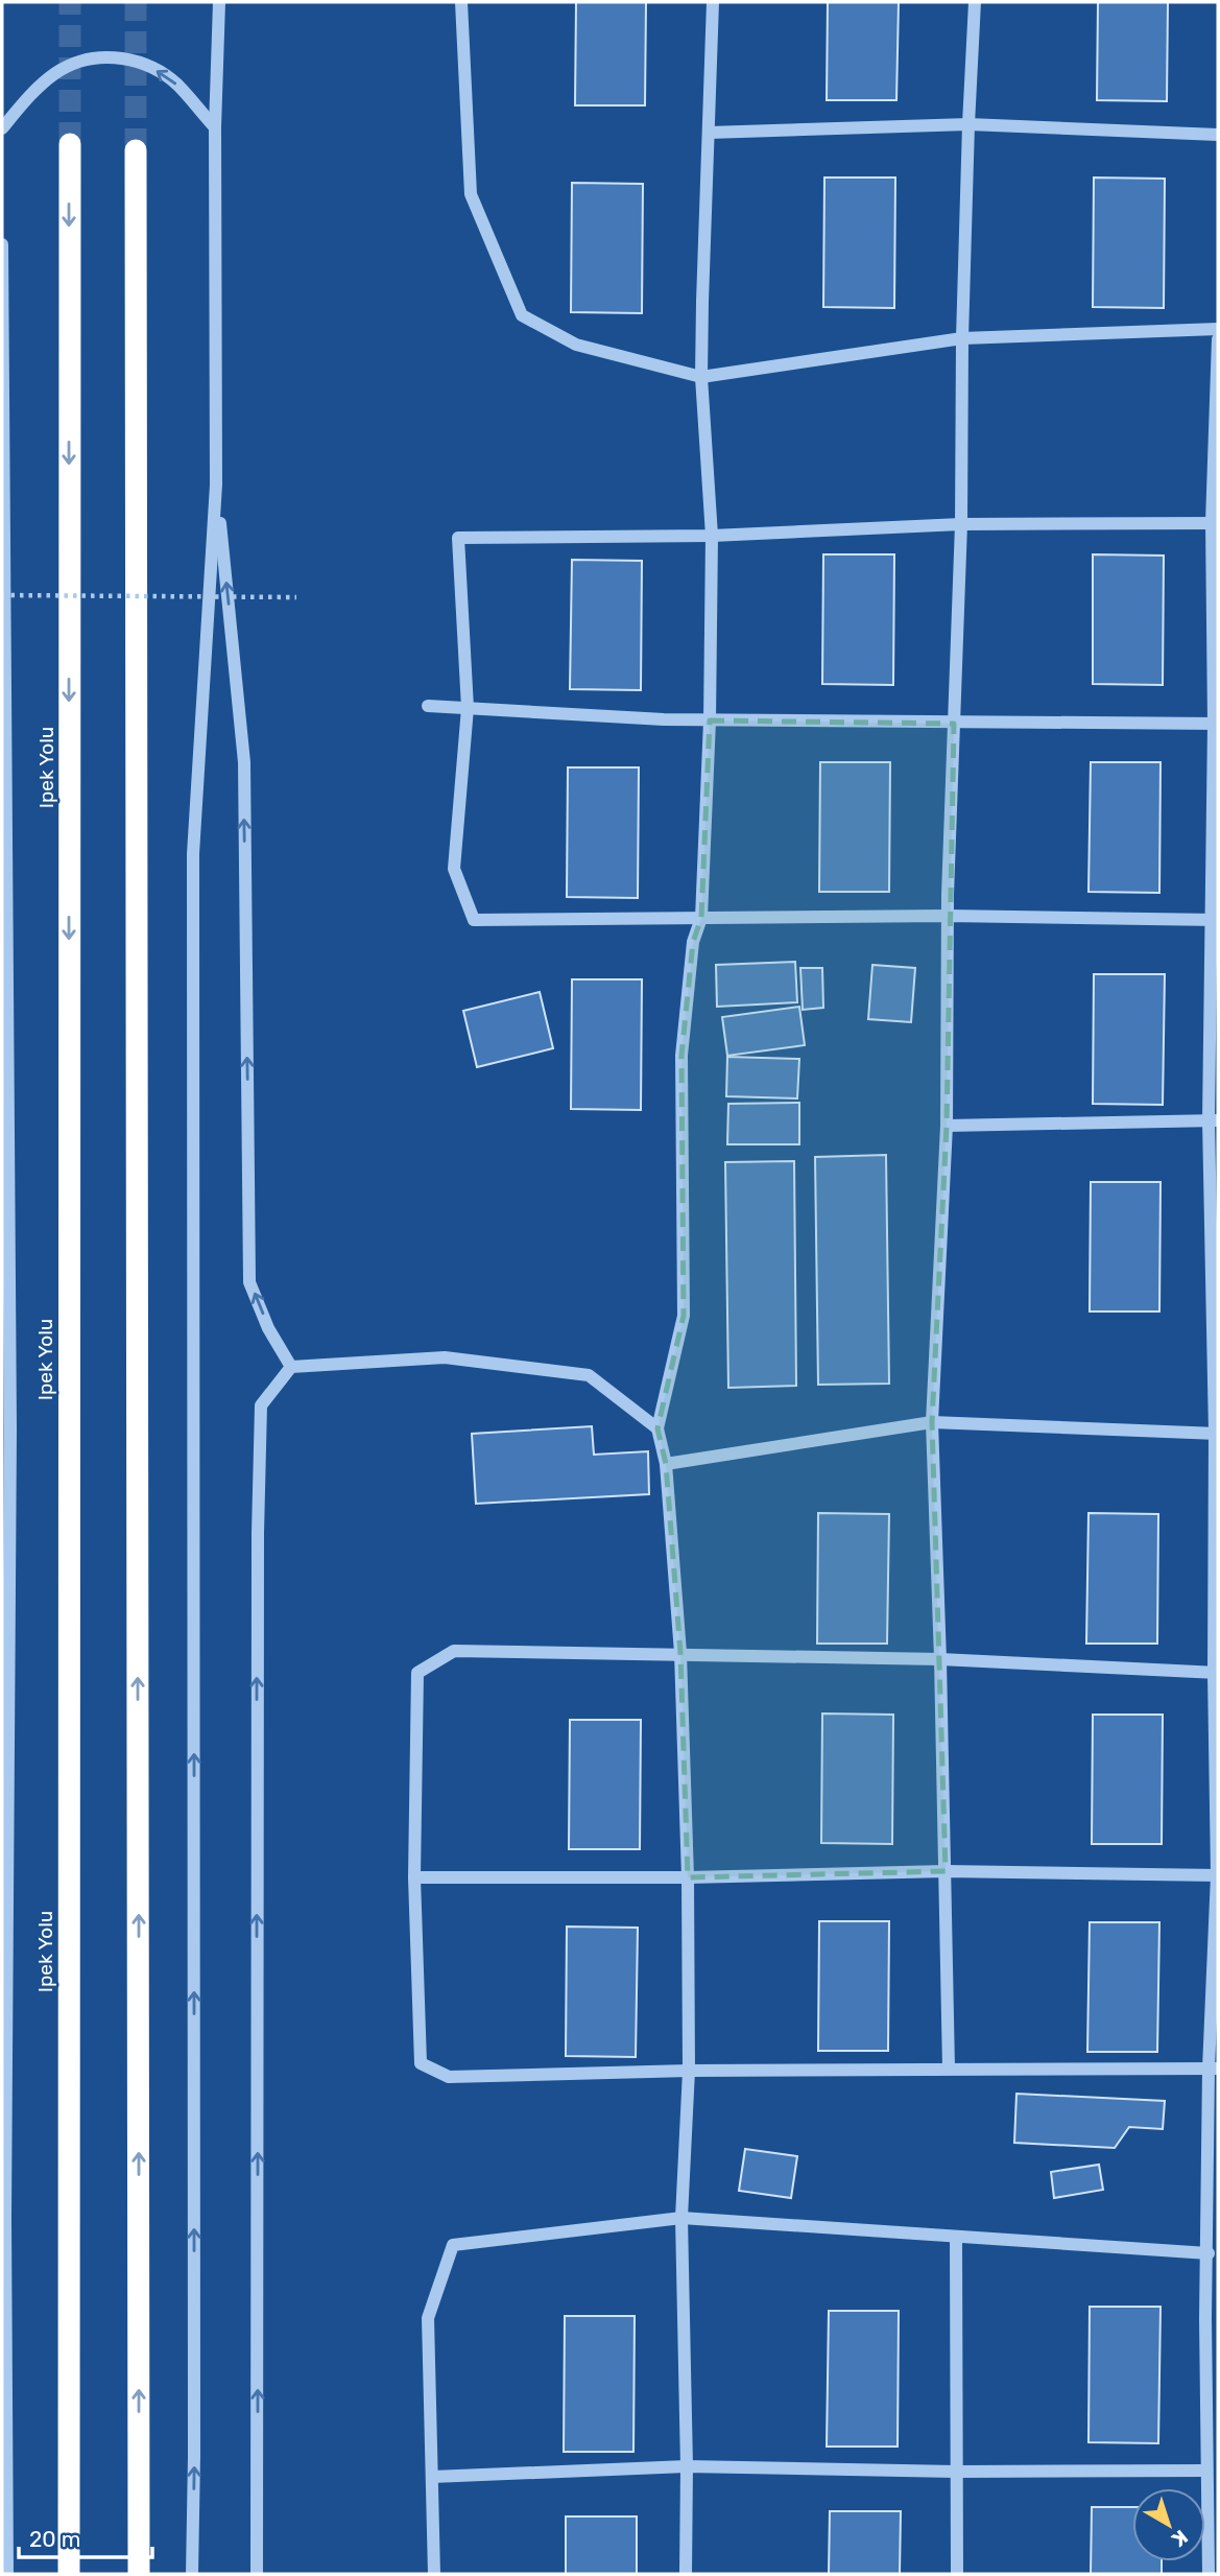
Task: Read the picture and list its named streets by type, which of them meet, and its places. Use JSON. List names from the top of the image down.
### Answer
{
  "streets": {
    "highway": ["Ipek Yolu"]
  },
  "scale_bar": "20 m",
  "north": "bottom right"
}
